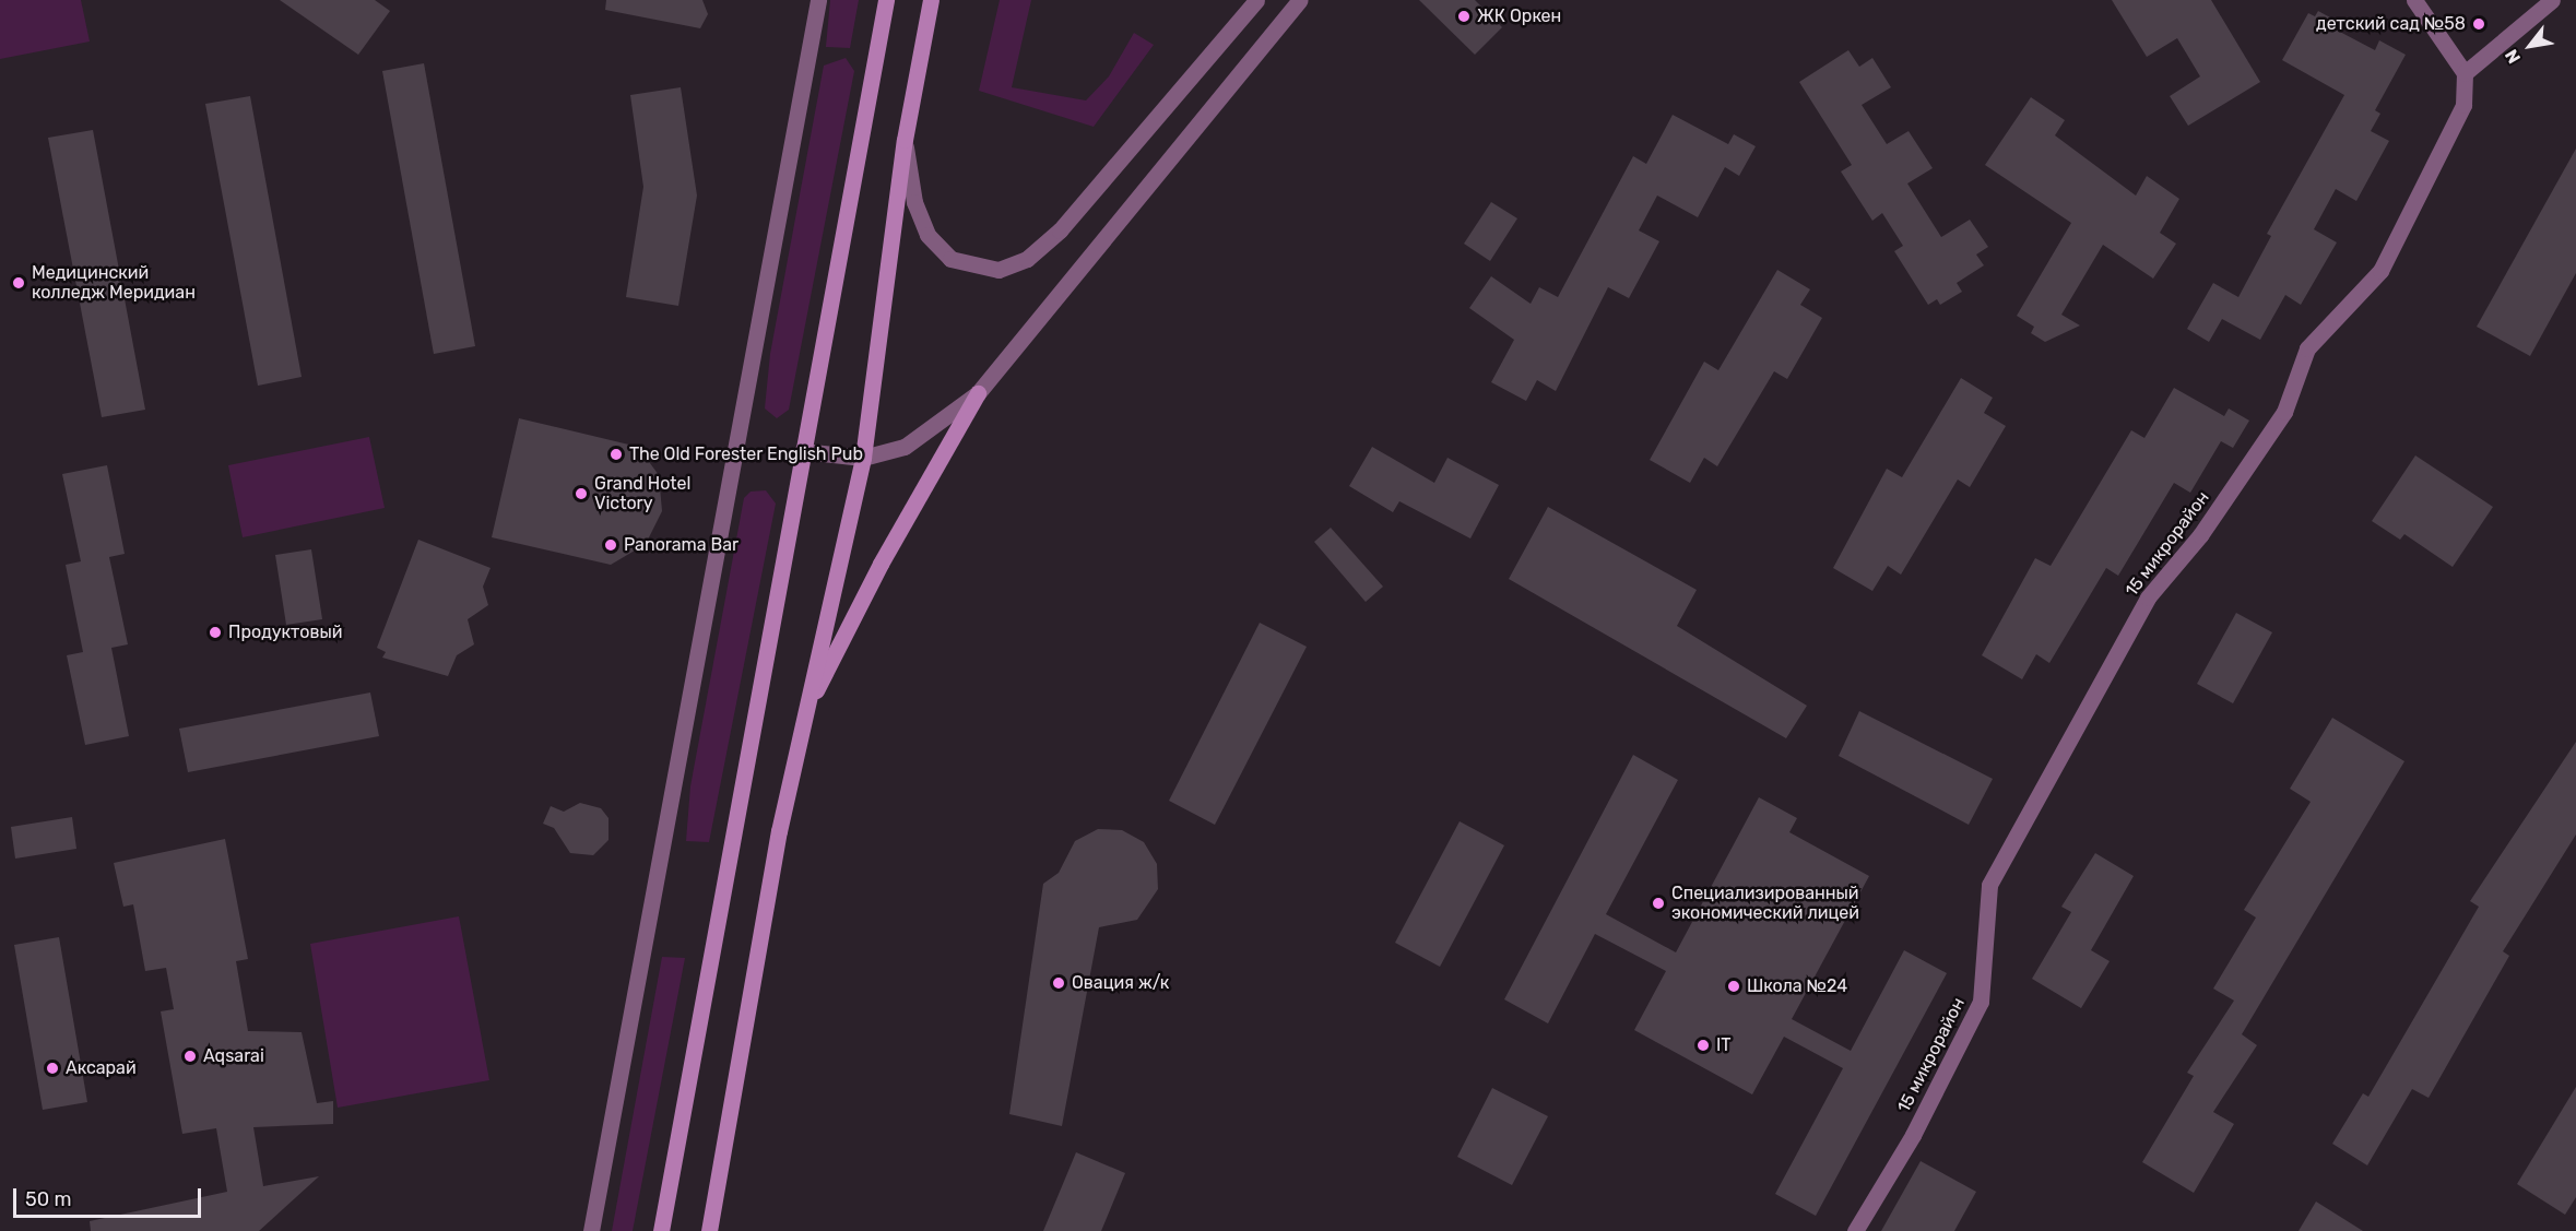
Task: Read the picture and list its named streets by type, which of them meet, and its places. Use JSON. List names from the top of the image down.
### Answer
{
  "streets": {
    "street": ["15 микрорайон"]
  },
  "places": [
    "ЖК Оркен",
    "детский сад №58",
    "Медицинский колледж Меридиан",
    "The Old Forester English Pub",
    "Grand Hotel Victory",
    "Panorama Bar",
    "Продуктовый",
    "Специализированный экономический лицей",
    "Овация ж/к",
    "Школа №24",
    "IT",
    "Aqsarai",
    "Аксарай"
  ],
  "scale_bar": "50 m",
  "north": "bottom left"
}
